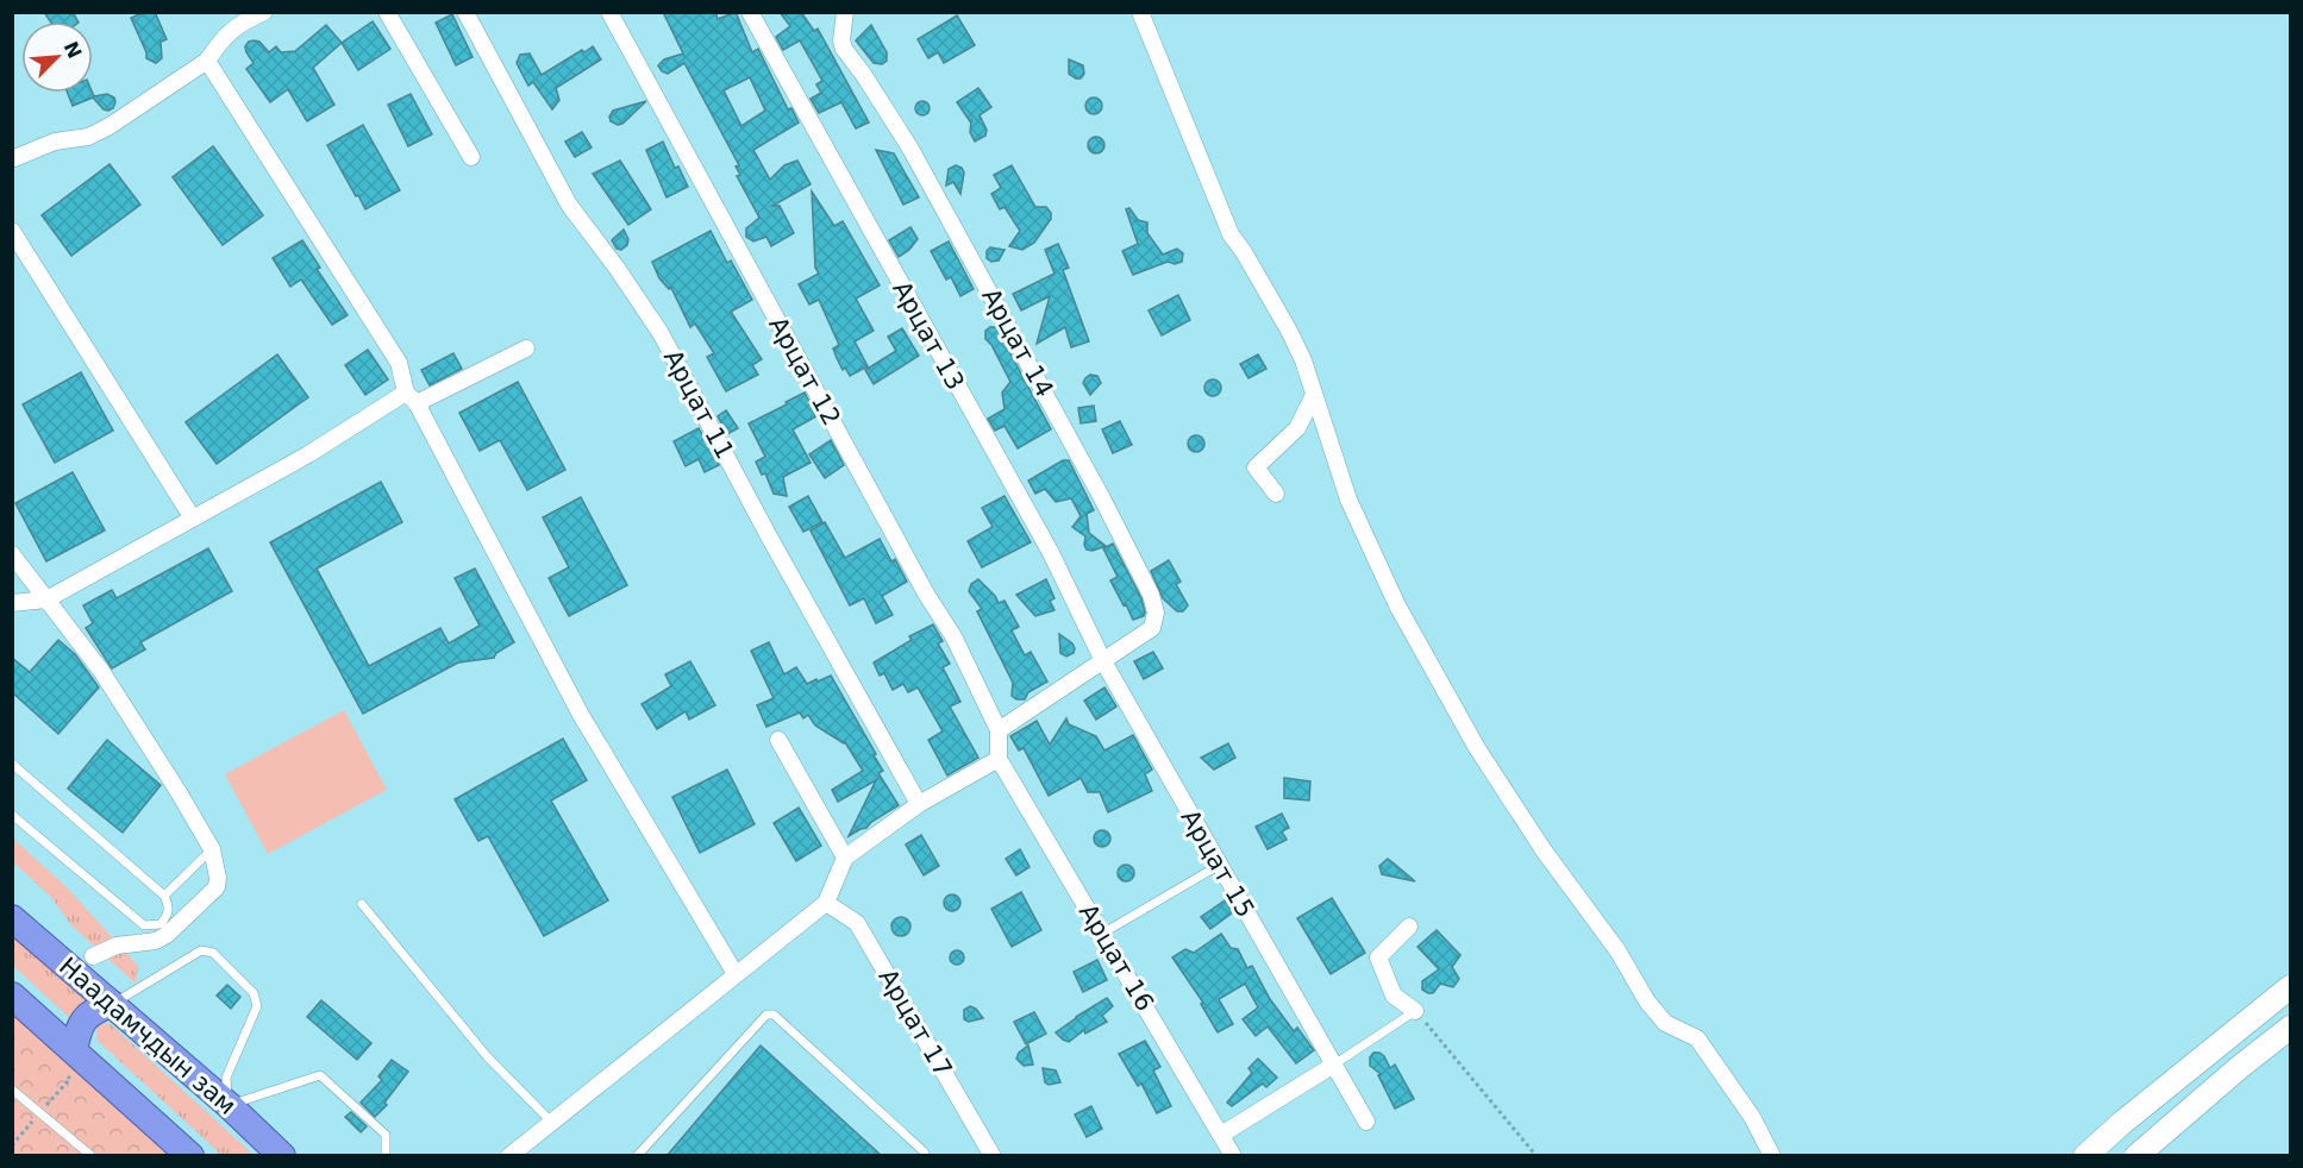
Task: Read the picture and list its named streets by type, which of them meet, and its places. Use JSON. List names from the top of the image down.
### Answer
{
  "streets": {
    "highway": ["Наадамчдын зам"],
    "street": [
      "Арцат 13",
      "Арцат 14",
      "Арцат 12",
      "Арцат 11",
      "Арцат 15",
      "Арцат 16",
      "Арцат 17"
    ]
  },
  "crossings": [
    ["Арцат 13", "Арцат 14"],
    ["Арцат 13", "Арцат 15"],
    ["Арцат 14", "Арцат 15"]
  ],
  "north": "top right"
}
